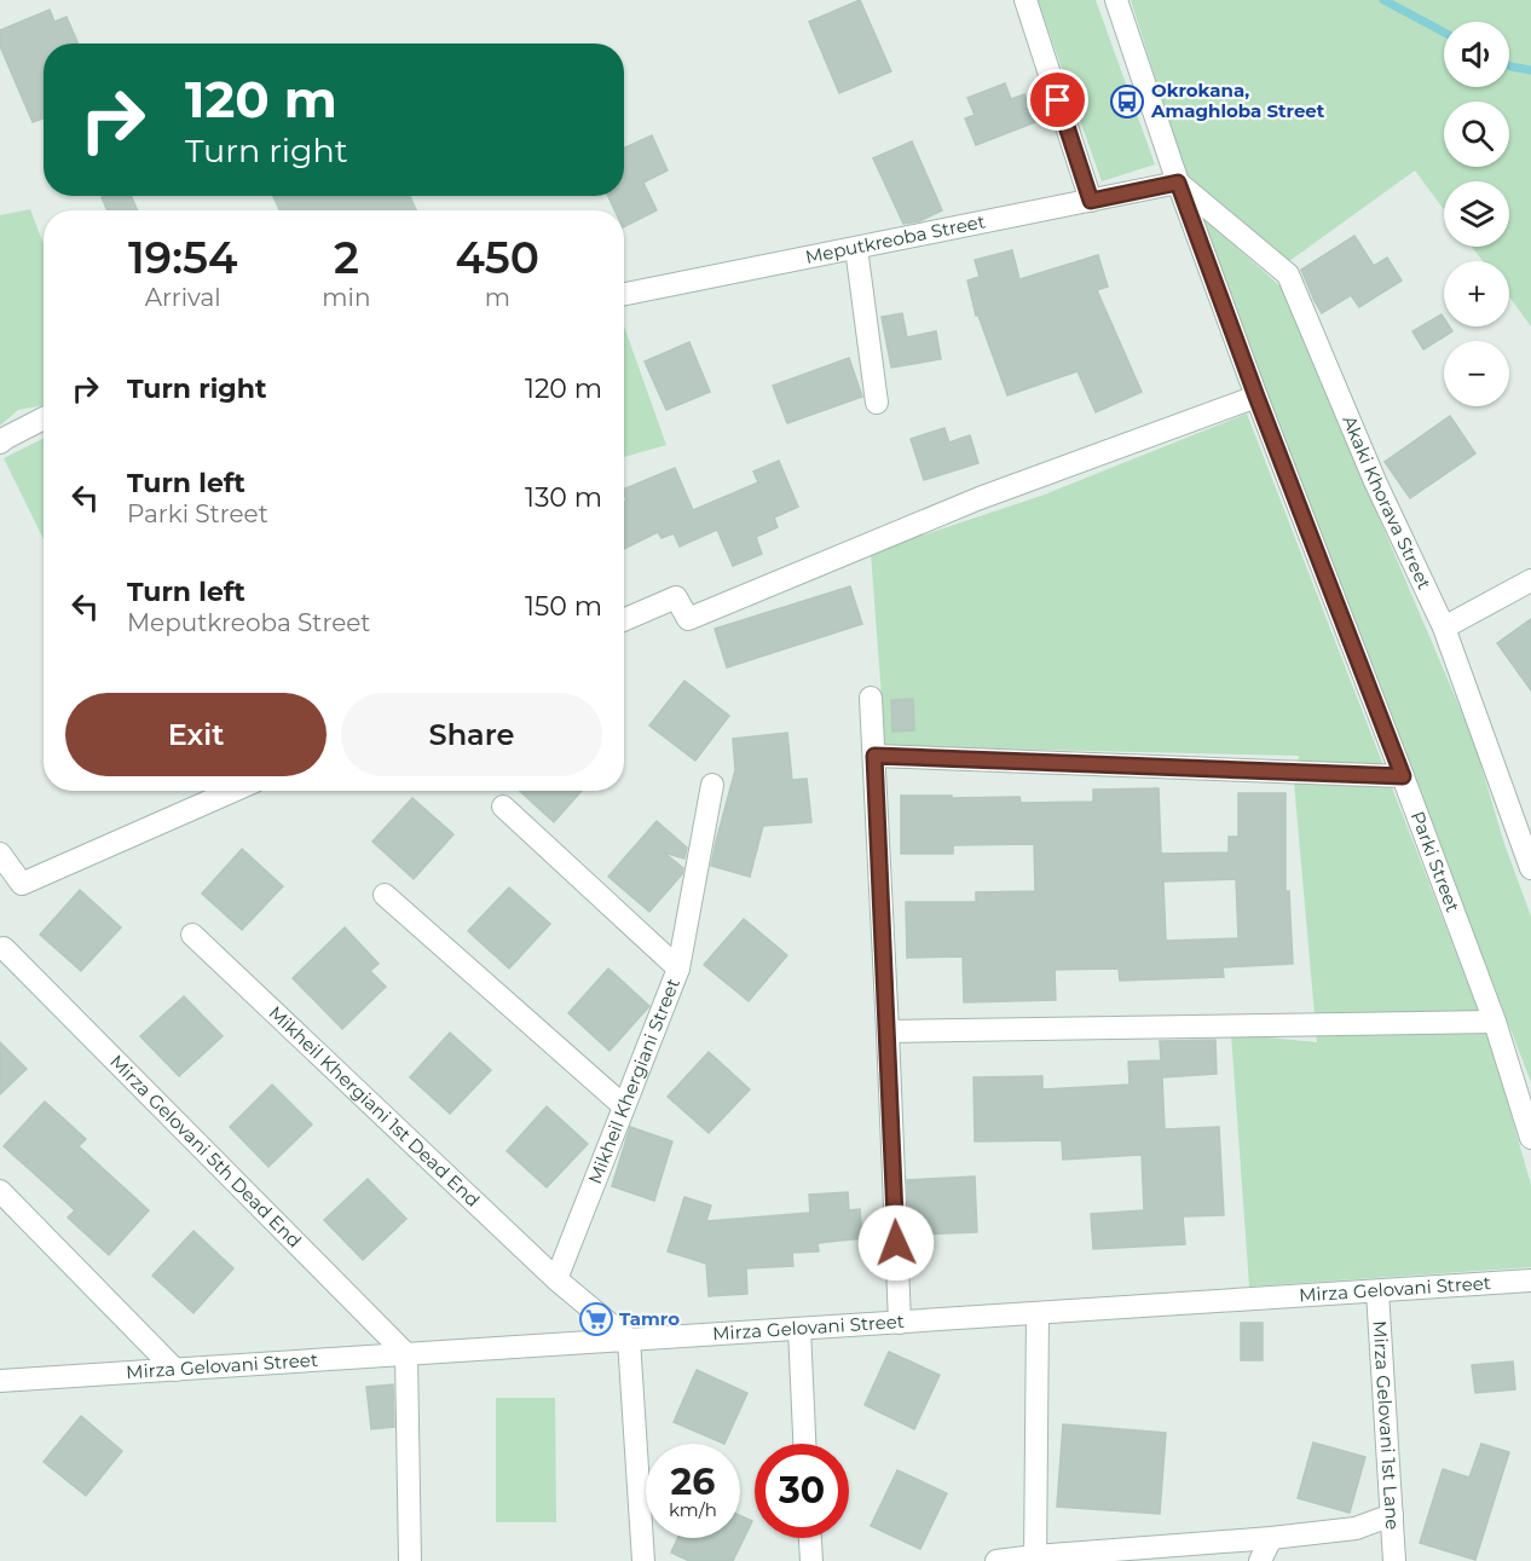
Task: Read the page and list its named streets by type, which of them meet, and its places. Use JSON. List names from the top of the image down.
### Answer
{
  "streets": {
    "street": [
      "Meputkreoba Street",
      "Akaki Khorava Street",
      "Parki Street",
      "Mikheil Khergiani Street",
      "Mikheil Khergiani 1st Dead End",
      "Mirza Gelovani 5th Dead End",
      "Mirza Gelovani Street",
      "Mirza Gelovani 1st Lane"
    ]
  },
  "crossings": [
    ["Meputkreoba Street", "Akaki Khorava Street"],
    ["Meputkreoba Street", "Parki Street"],
    ["Akaki Khorava Street", "Parki Street"],
    ["Mikheil Khergiani Street", "Mikheil Khergiani 1st Dead End"],
    ["Mirza Gelovani 5th Dead End", "Mirza Gelovani Street"],
    ["Mirza Gelovani Street", "Mirza Gelovani 1st Lane"]
  ],
  "places": {
    "bus stop": ["Okrokana, Amaghloba Street"],
    "supermarket": ["Tamro"]
  },
  "page": {
    "map_buttons": ["+", "−"],
    "turn": ["120 m", "Turn right"],
    "eta": [
      "19:54",
      "Arrival",
      "2",
      "min",
      "450",
      "m"
    ],
    "list": [
      {
        "name": "Turn right",
        "value": "120 m"
      },
      {
        "name": "Turn left",
        "note": "Parki Street",
        "value": "130 m"
      },
      {
        "name": "Turn left",
        "note": "Meputkreoba Street",
        "value": "150 m"
      }
    ],
    "buttons": ["Exit", "Share"],
    "speed": "26 km/h",
    "limit": "30"
  }
}
